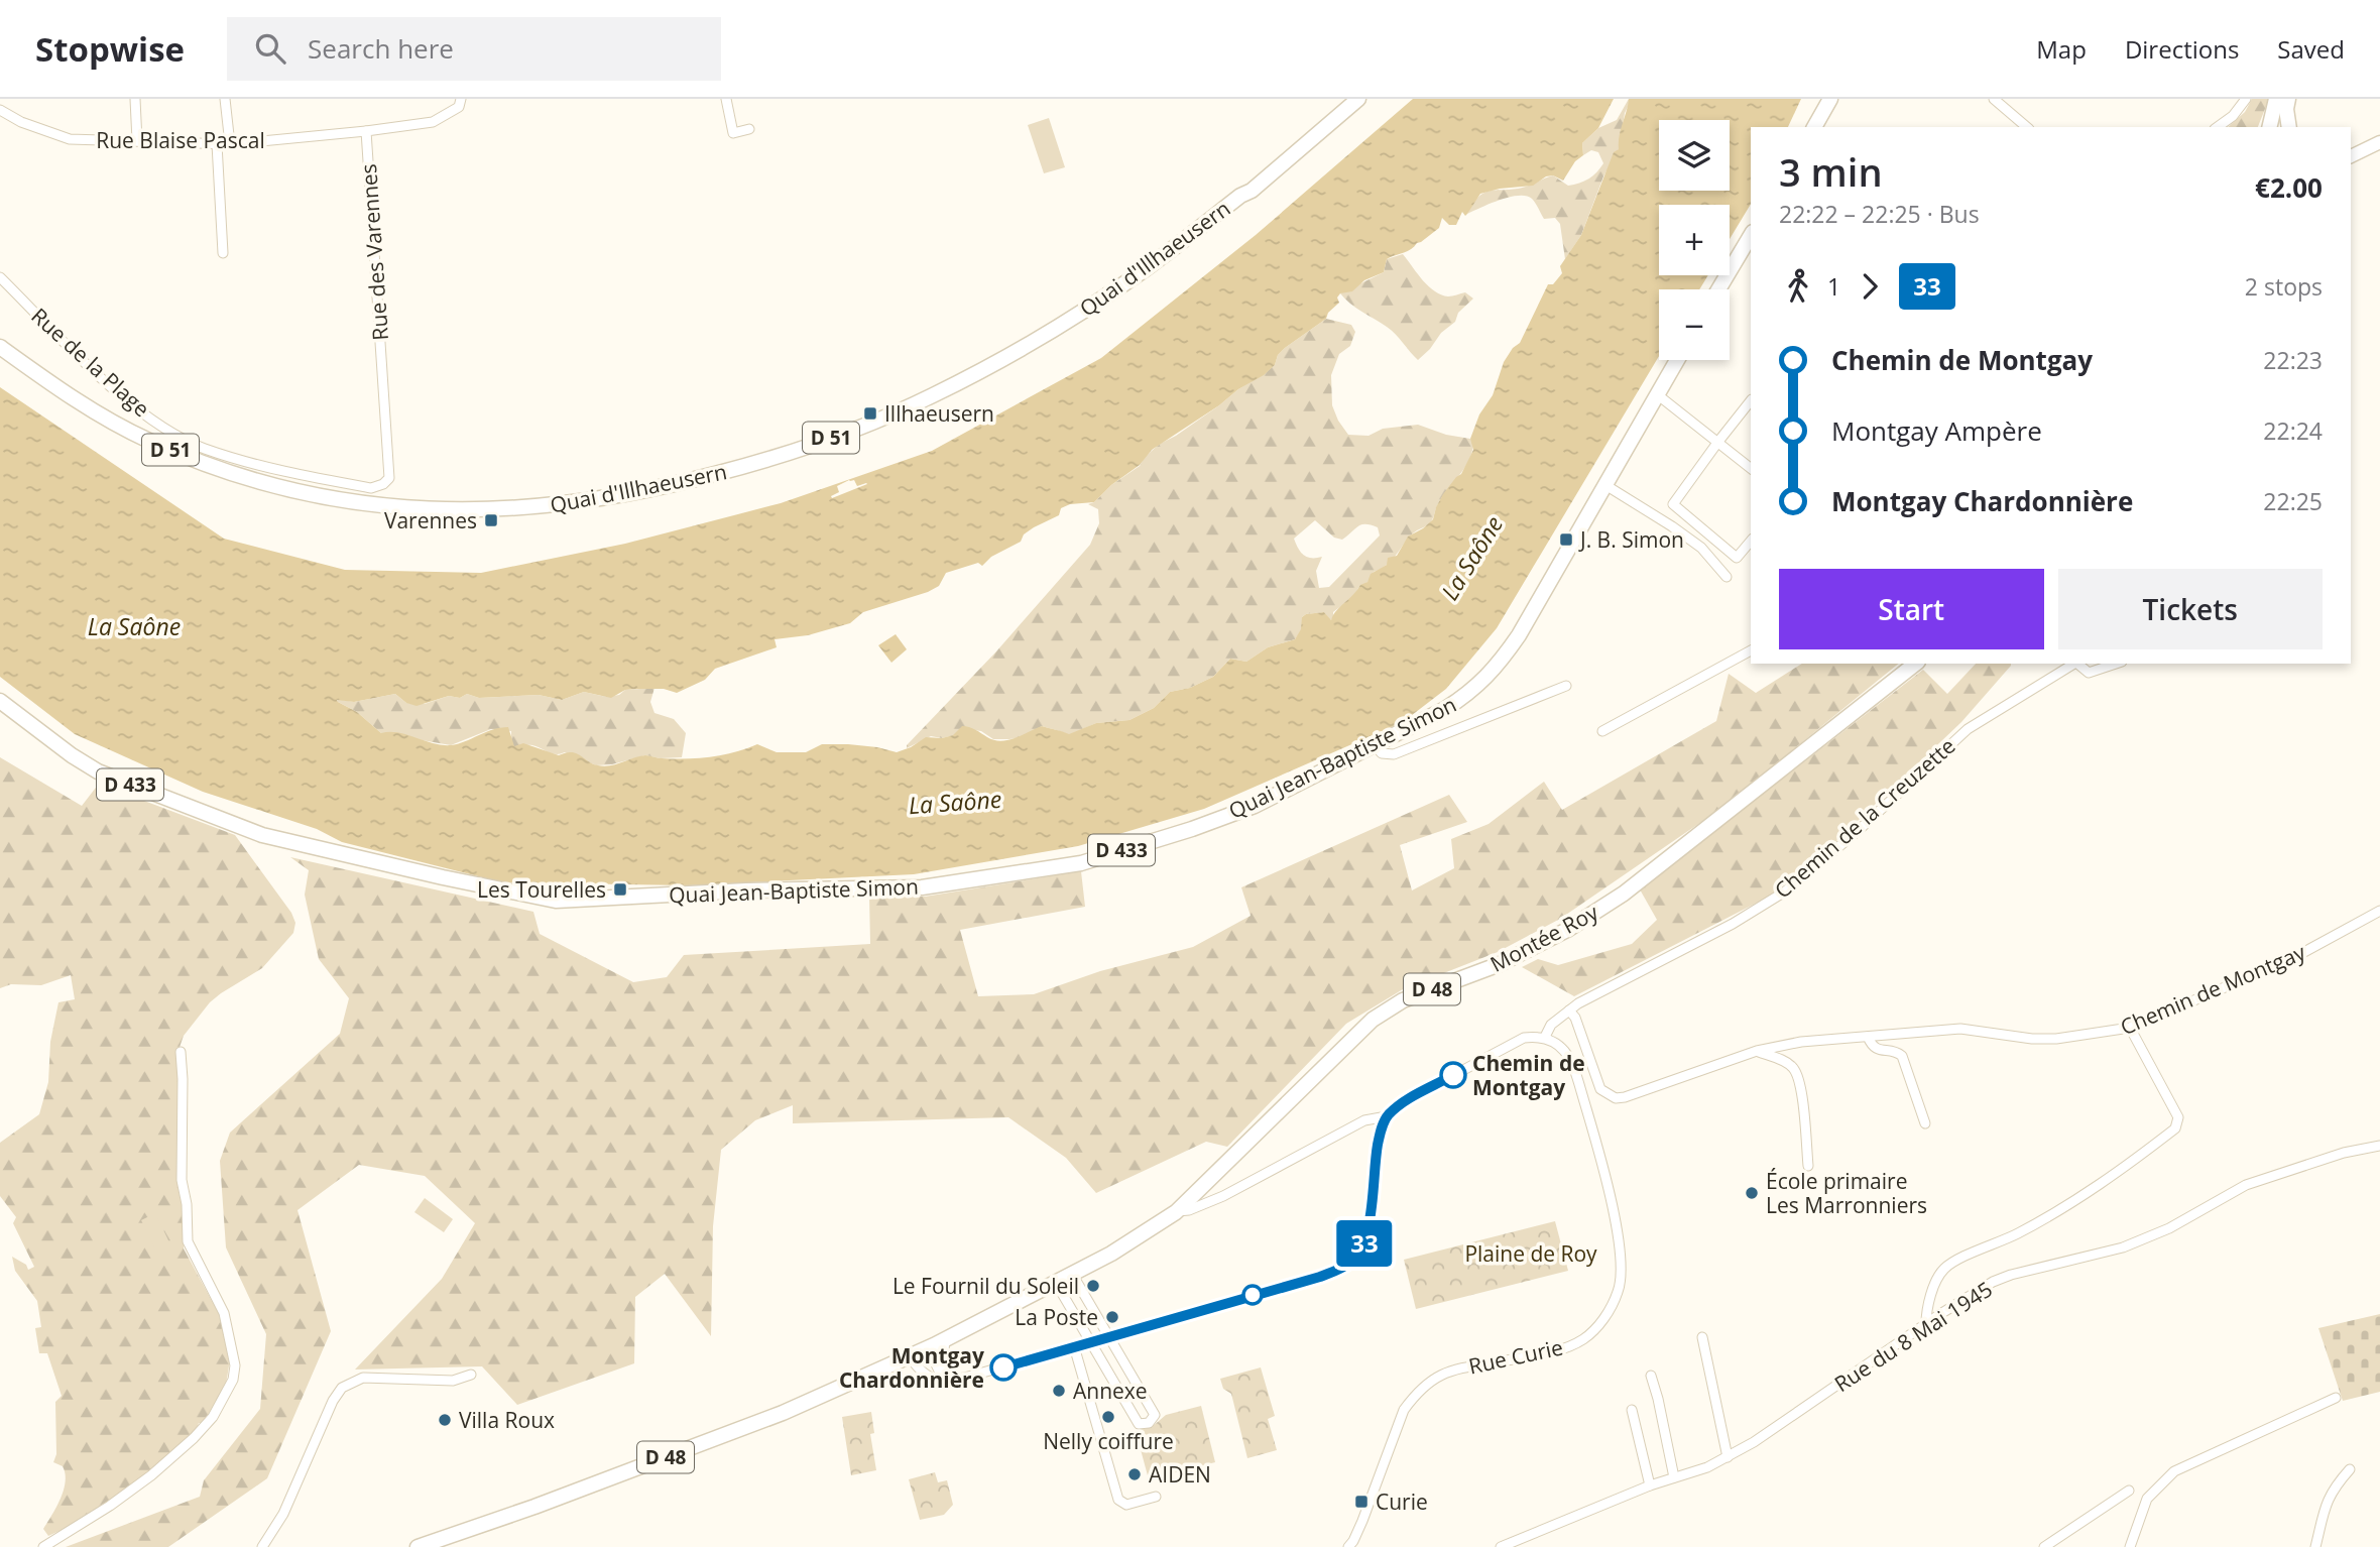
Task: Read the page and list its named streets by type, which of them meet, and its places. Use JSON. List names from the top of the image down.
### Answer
{
  "streets": {
    "main road": [
      "Quai d'Illhaeusern",
      "D 51",
      "Quai Jean-Baptiste Simon",
      "D 433",
      "Montée Roy",
      "D 48"
    ],
    "street": [
      "Rue Blaise Pascal",
      "Rue des Varennes",
      "Rue de la Plage",
      "Chemin de la Creuzette",
      "Chemin de Montgay",
      "Rue du 8 Mai 1945",
      "Rue Curie"
    ]
  },
  "crossings": [
    ["Rue Blaise Pascal", "Rue des Varennes"],
    ["Rue des Varennes", "Rue de la Plage"],
    ["Chemin de la Creuzette", "Chemin de Montgay"],
    ["Chemin de la Creuzette", "Rue Curie"],
    ["Montée Roy", "D 48"]
  ],
  "water": ["La Saône"],
  "parks": ["Plaine de Roy"],
  "places": {
    "transit": [
      "Illhaeusern",
      "Varennes",
      "J. B. Simon",
      "Les Tourelles",
      "Curie"
    ],
    "other": [
      "Chemin de Montgay",
      "École primaire Les Marronniers",
      "Le Fournil du Soleil",
      "La Poste",
      "Montgay Chardonnière",
      "Annexe",
      "Nelly coiffure",
      "Villa Roux",
      "AIDEN"
    ]
  },
  "lines": ["bus line 33"],
  "page": {
    "header": "Stopwise",
    "search": "Search here",
    "nav": ["Map", "Directions", "Saved"],
    "on_map": "33",
    "map_buttons": ["+", "−"],
    "heading": ["3 min", "22:22 – 22:25 · Bus", "€2.00"],
    "legs": ["1", "33", "2 stops"],
    "list": [
      {
        "name": "Chemin de Montgay",
        "value": "22:23"
      },
      {
        "name": "Montgay Ampère",
        "value": "22:24"
      },
      {
        "name": "Montgay Chardonnière",
        "value": "22:25"
      }
    ],
    "buttons": ["Start", "Tickets"]
  }
}
